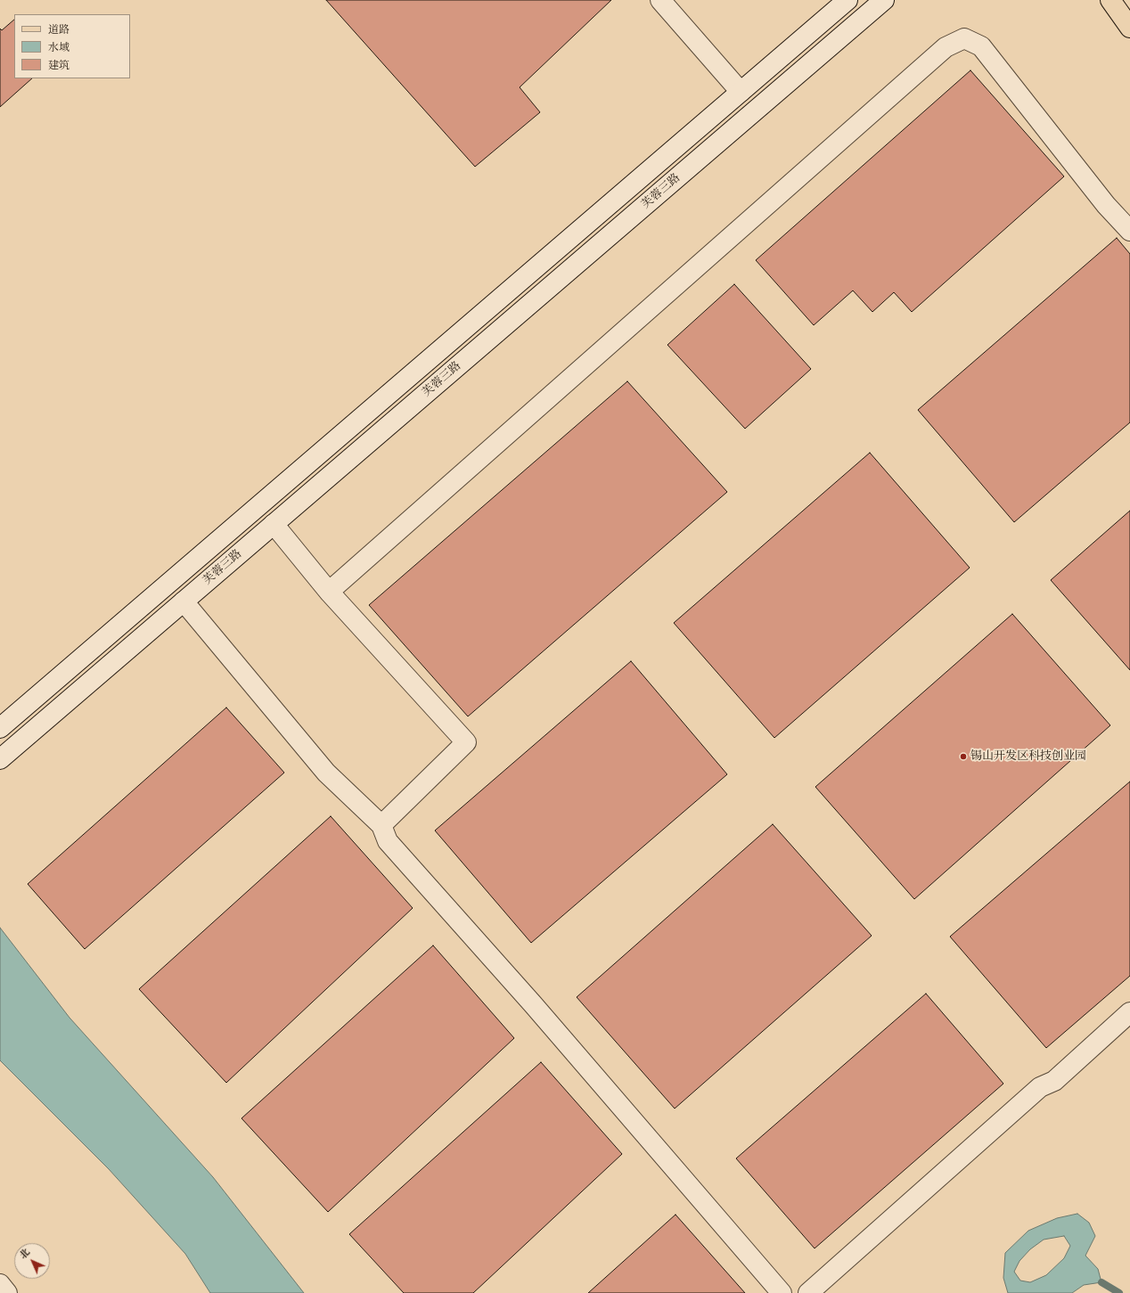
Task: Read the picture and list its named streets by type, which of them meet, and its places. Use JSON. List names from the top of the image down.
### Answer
{
  "streets": {
    "street": ["芙蓉三路"]
  },
  "places": ["锡山开发区科技创业园"],
  "legend": ["道路", "水域", "建筑"],
  "north": "top left"
}
